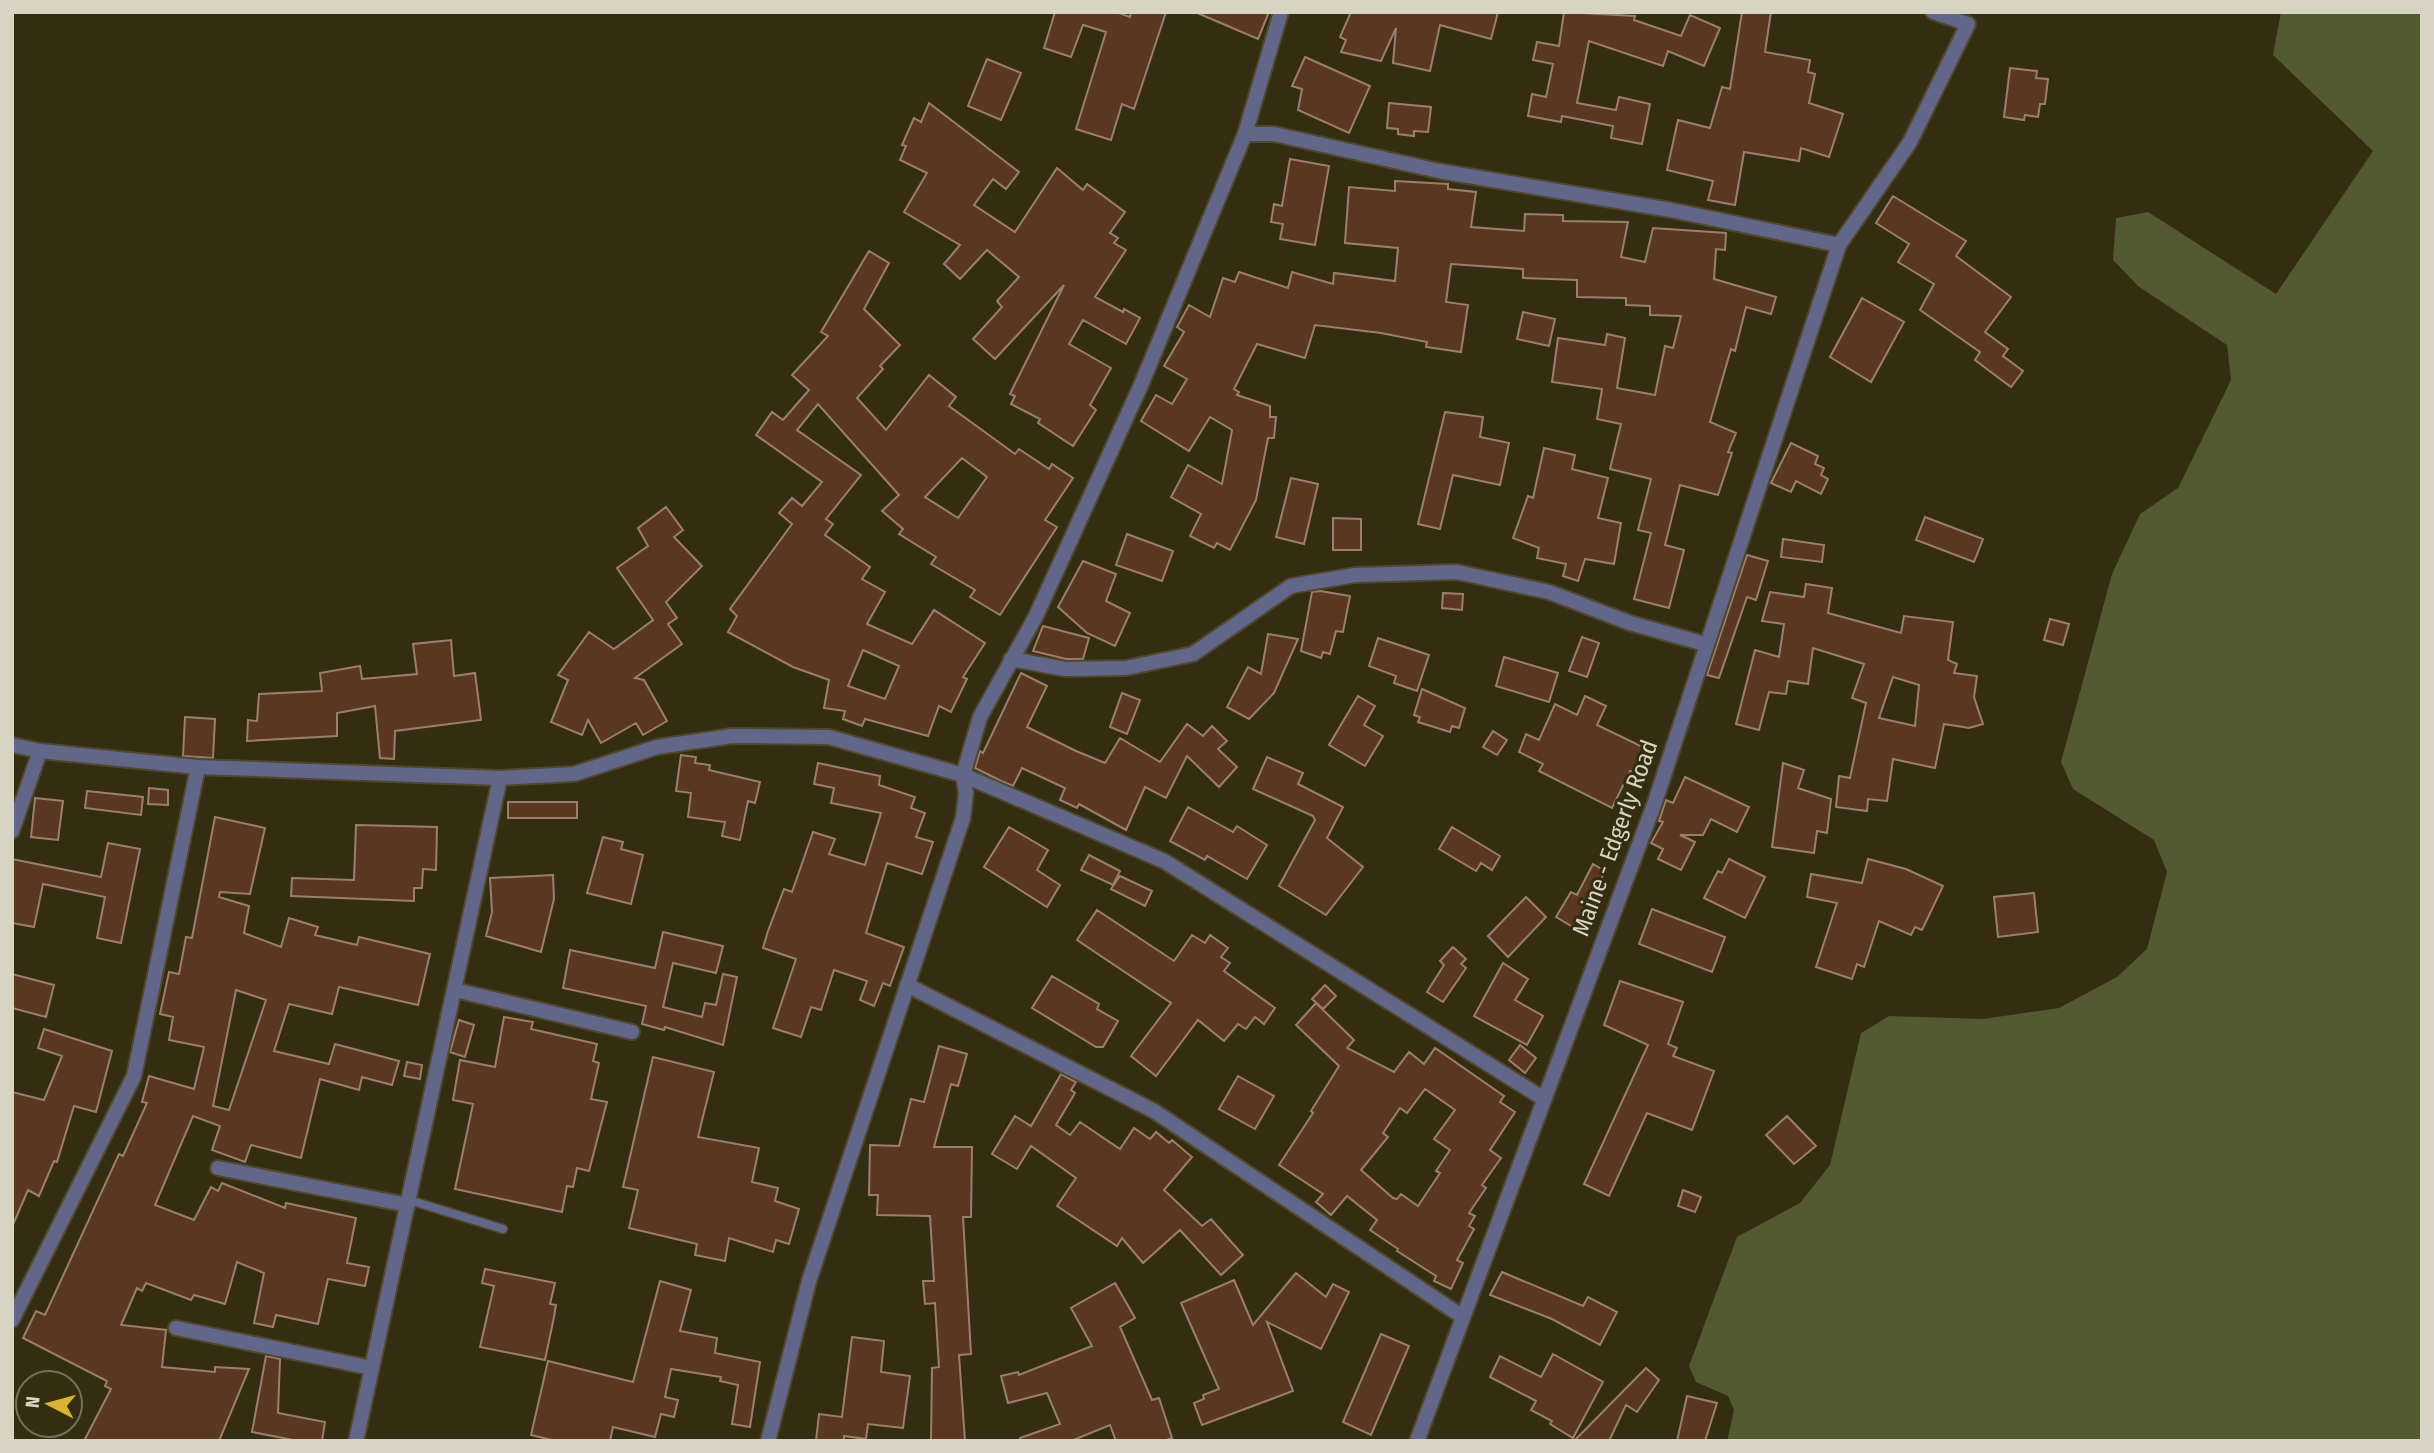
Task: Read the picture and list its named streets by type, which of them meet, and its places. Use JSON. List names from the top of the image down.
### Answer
{
  "streets": {
    "street": ["Maine - Edgerly Road"]
  },
  "north": "left"
}
